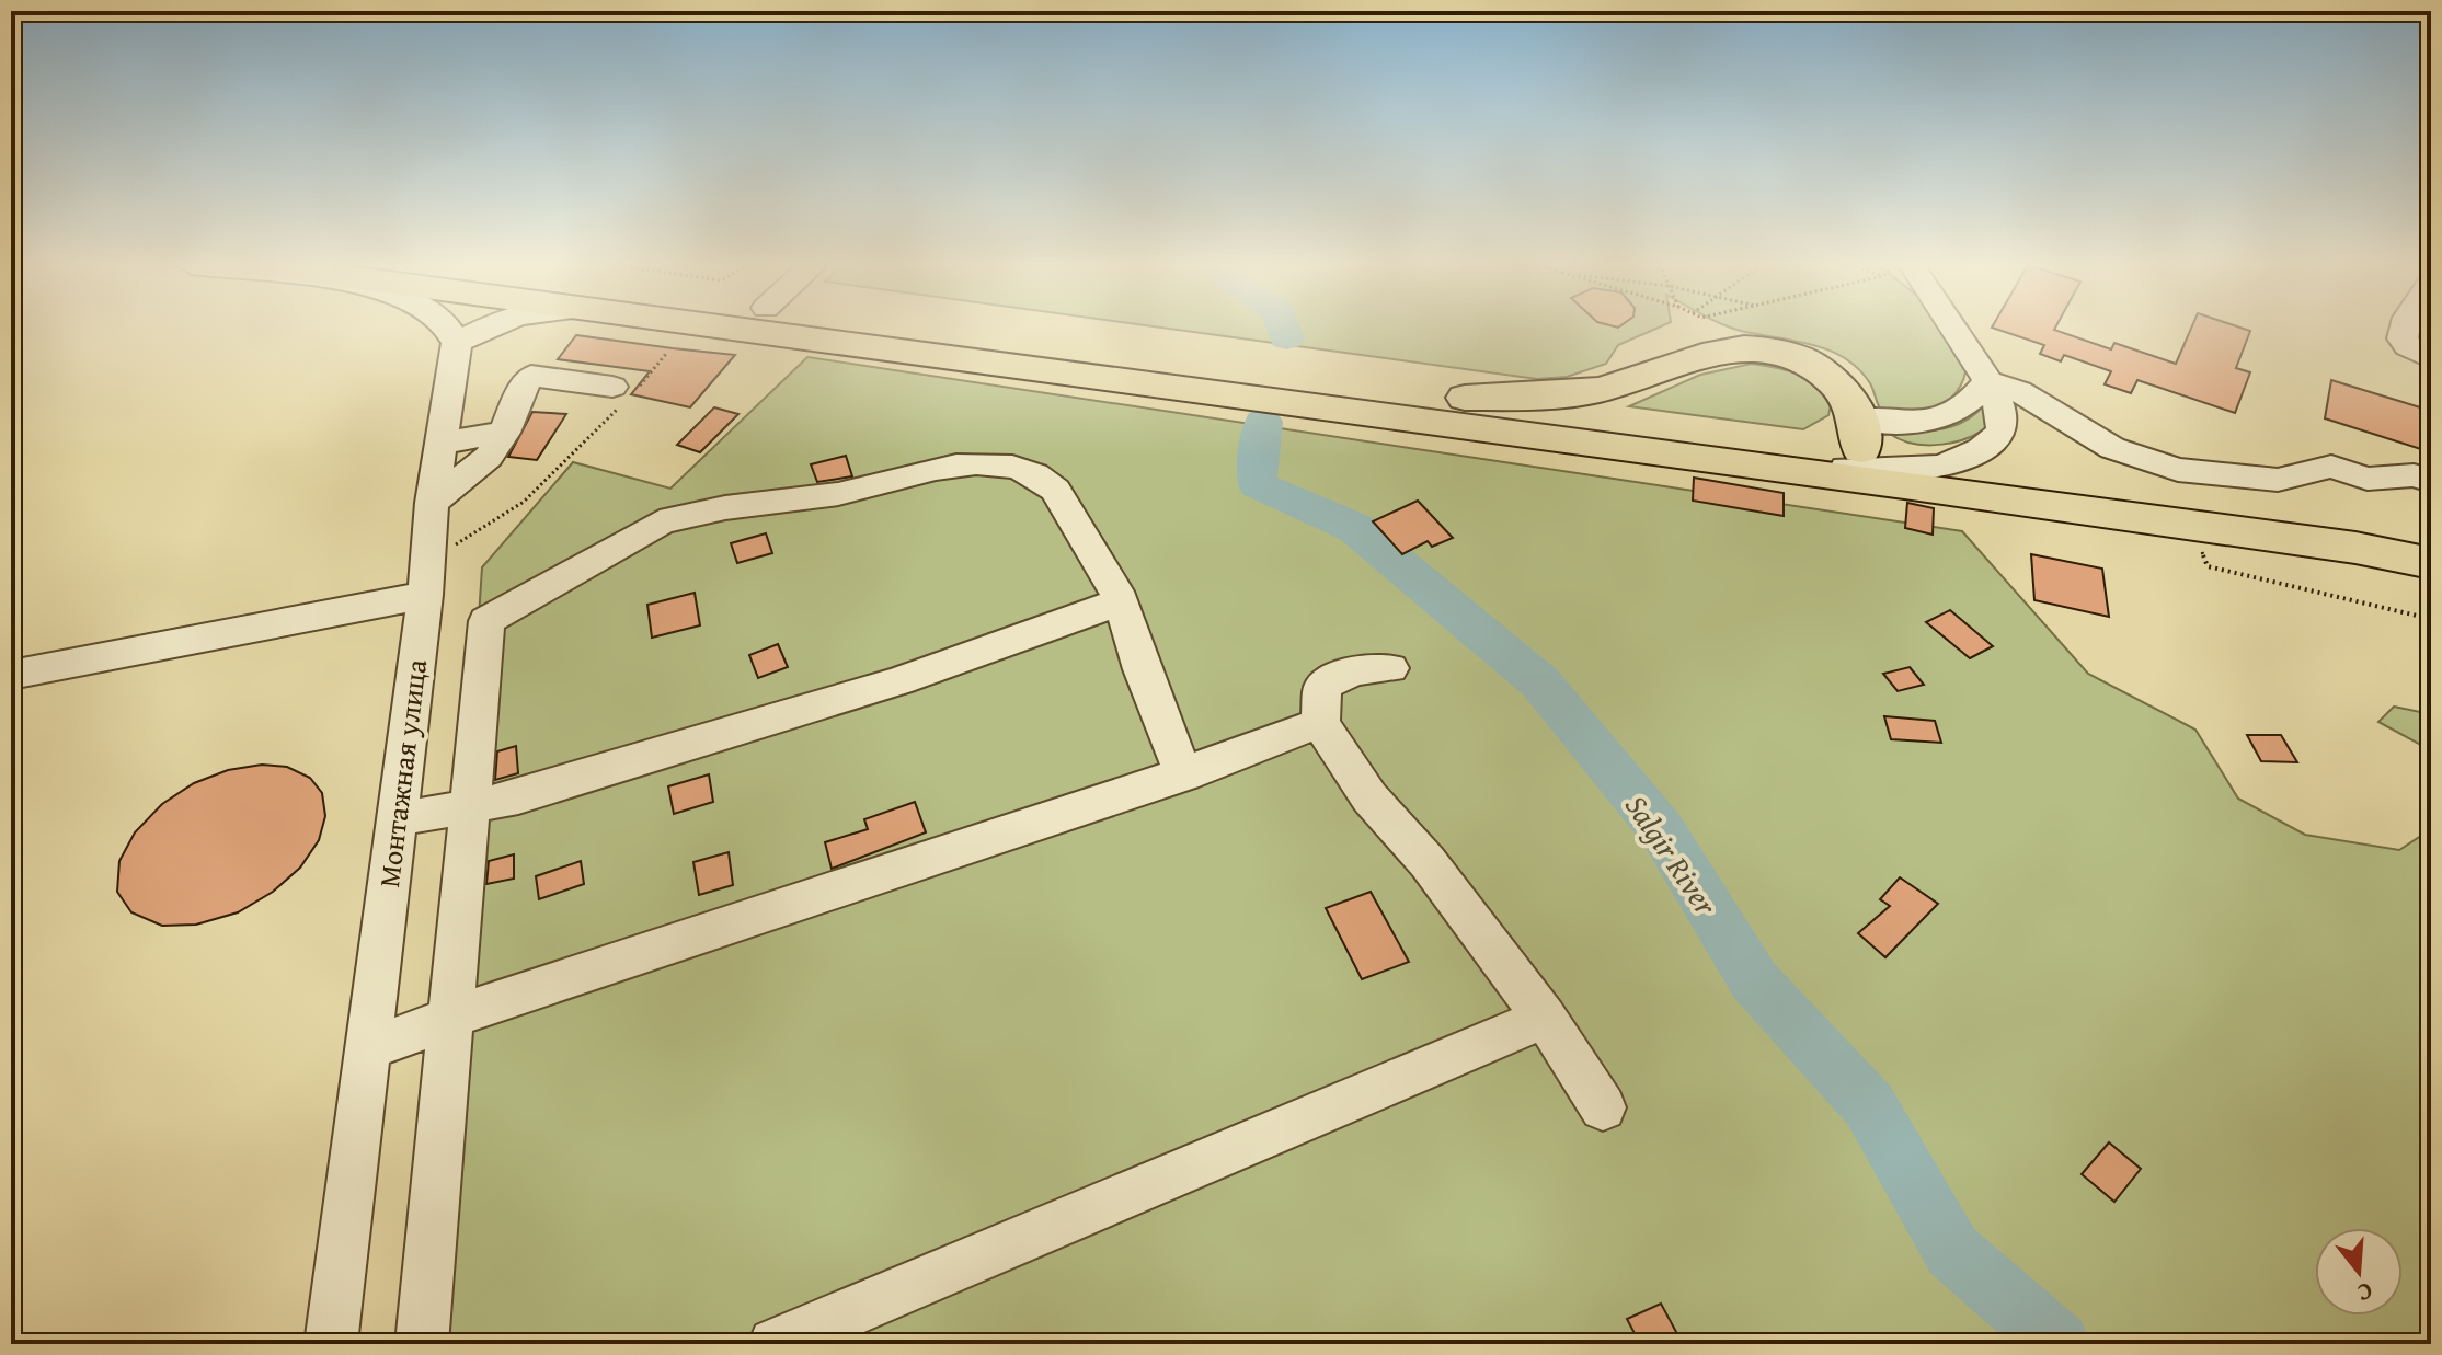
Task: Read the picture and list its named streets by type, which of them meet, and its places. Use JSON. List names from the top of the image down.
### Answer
{
  "streets": {
    "street": ["Монтажная улица"]
  },
  "water": ["Salgir River"],
  "north": "bottom"
}
